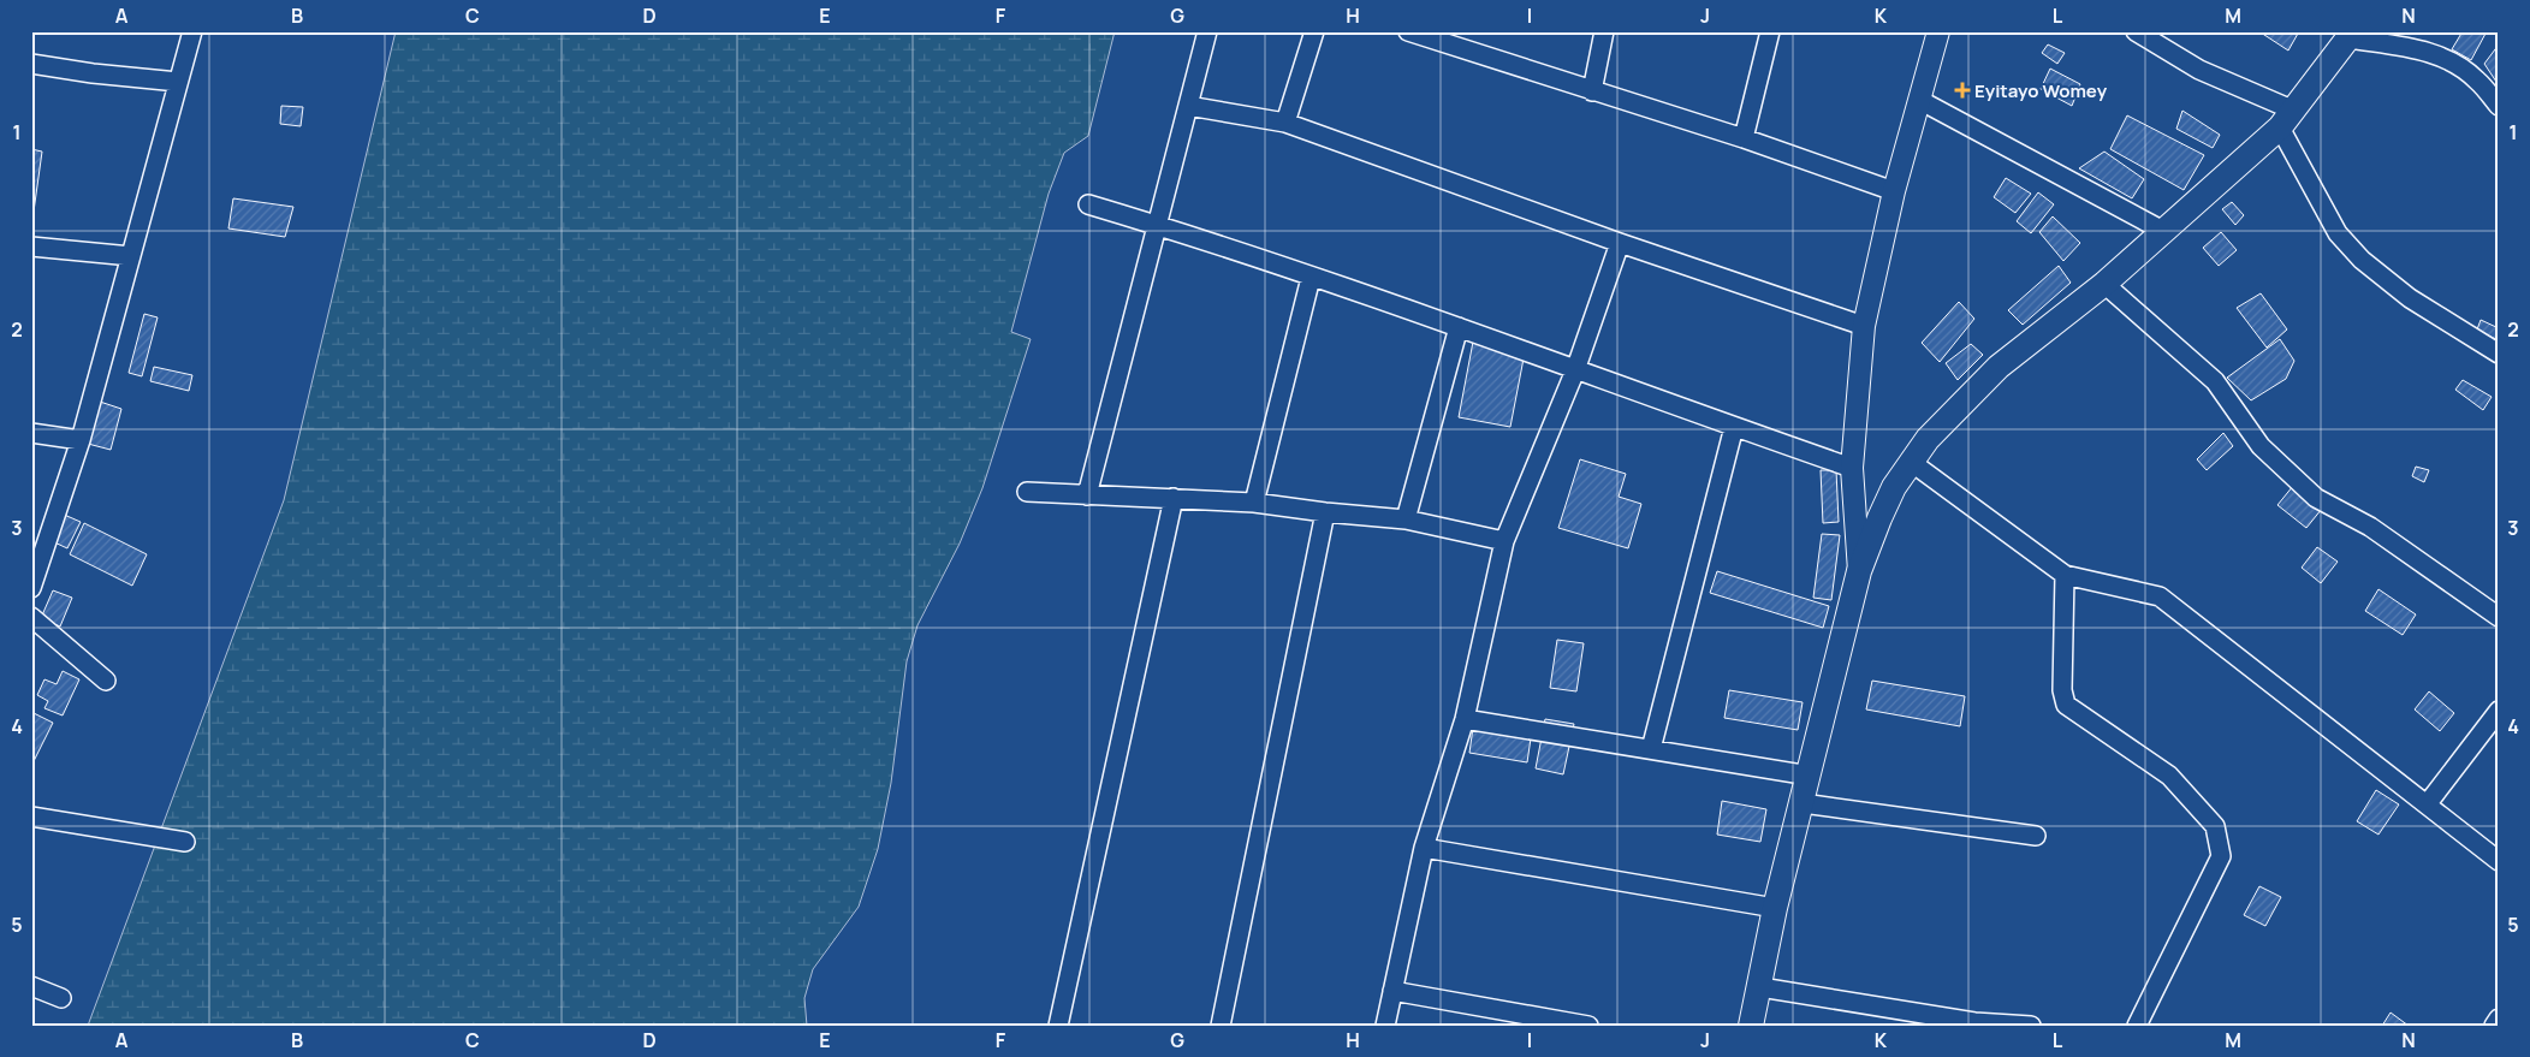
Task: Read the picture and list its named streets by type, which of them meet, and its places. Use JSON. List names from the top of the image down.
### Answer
{
  "places": {
    "health": ["Eyitayo Womey"]
  },
  "grid": {
    "columns": [
      "A",
      "B",
      "C",
      "D",
      "E",
      "F",
      "G",
      "H",
      "I",
      "J",
      "K",
      "L",
      "M",
      "N"
    ],
    "rows": [
      "1",
      "2",
      "3",
      "4",
      "5"
    ]
  }
}
